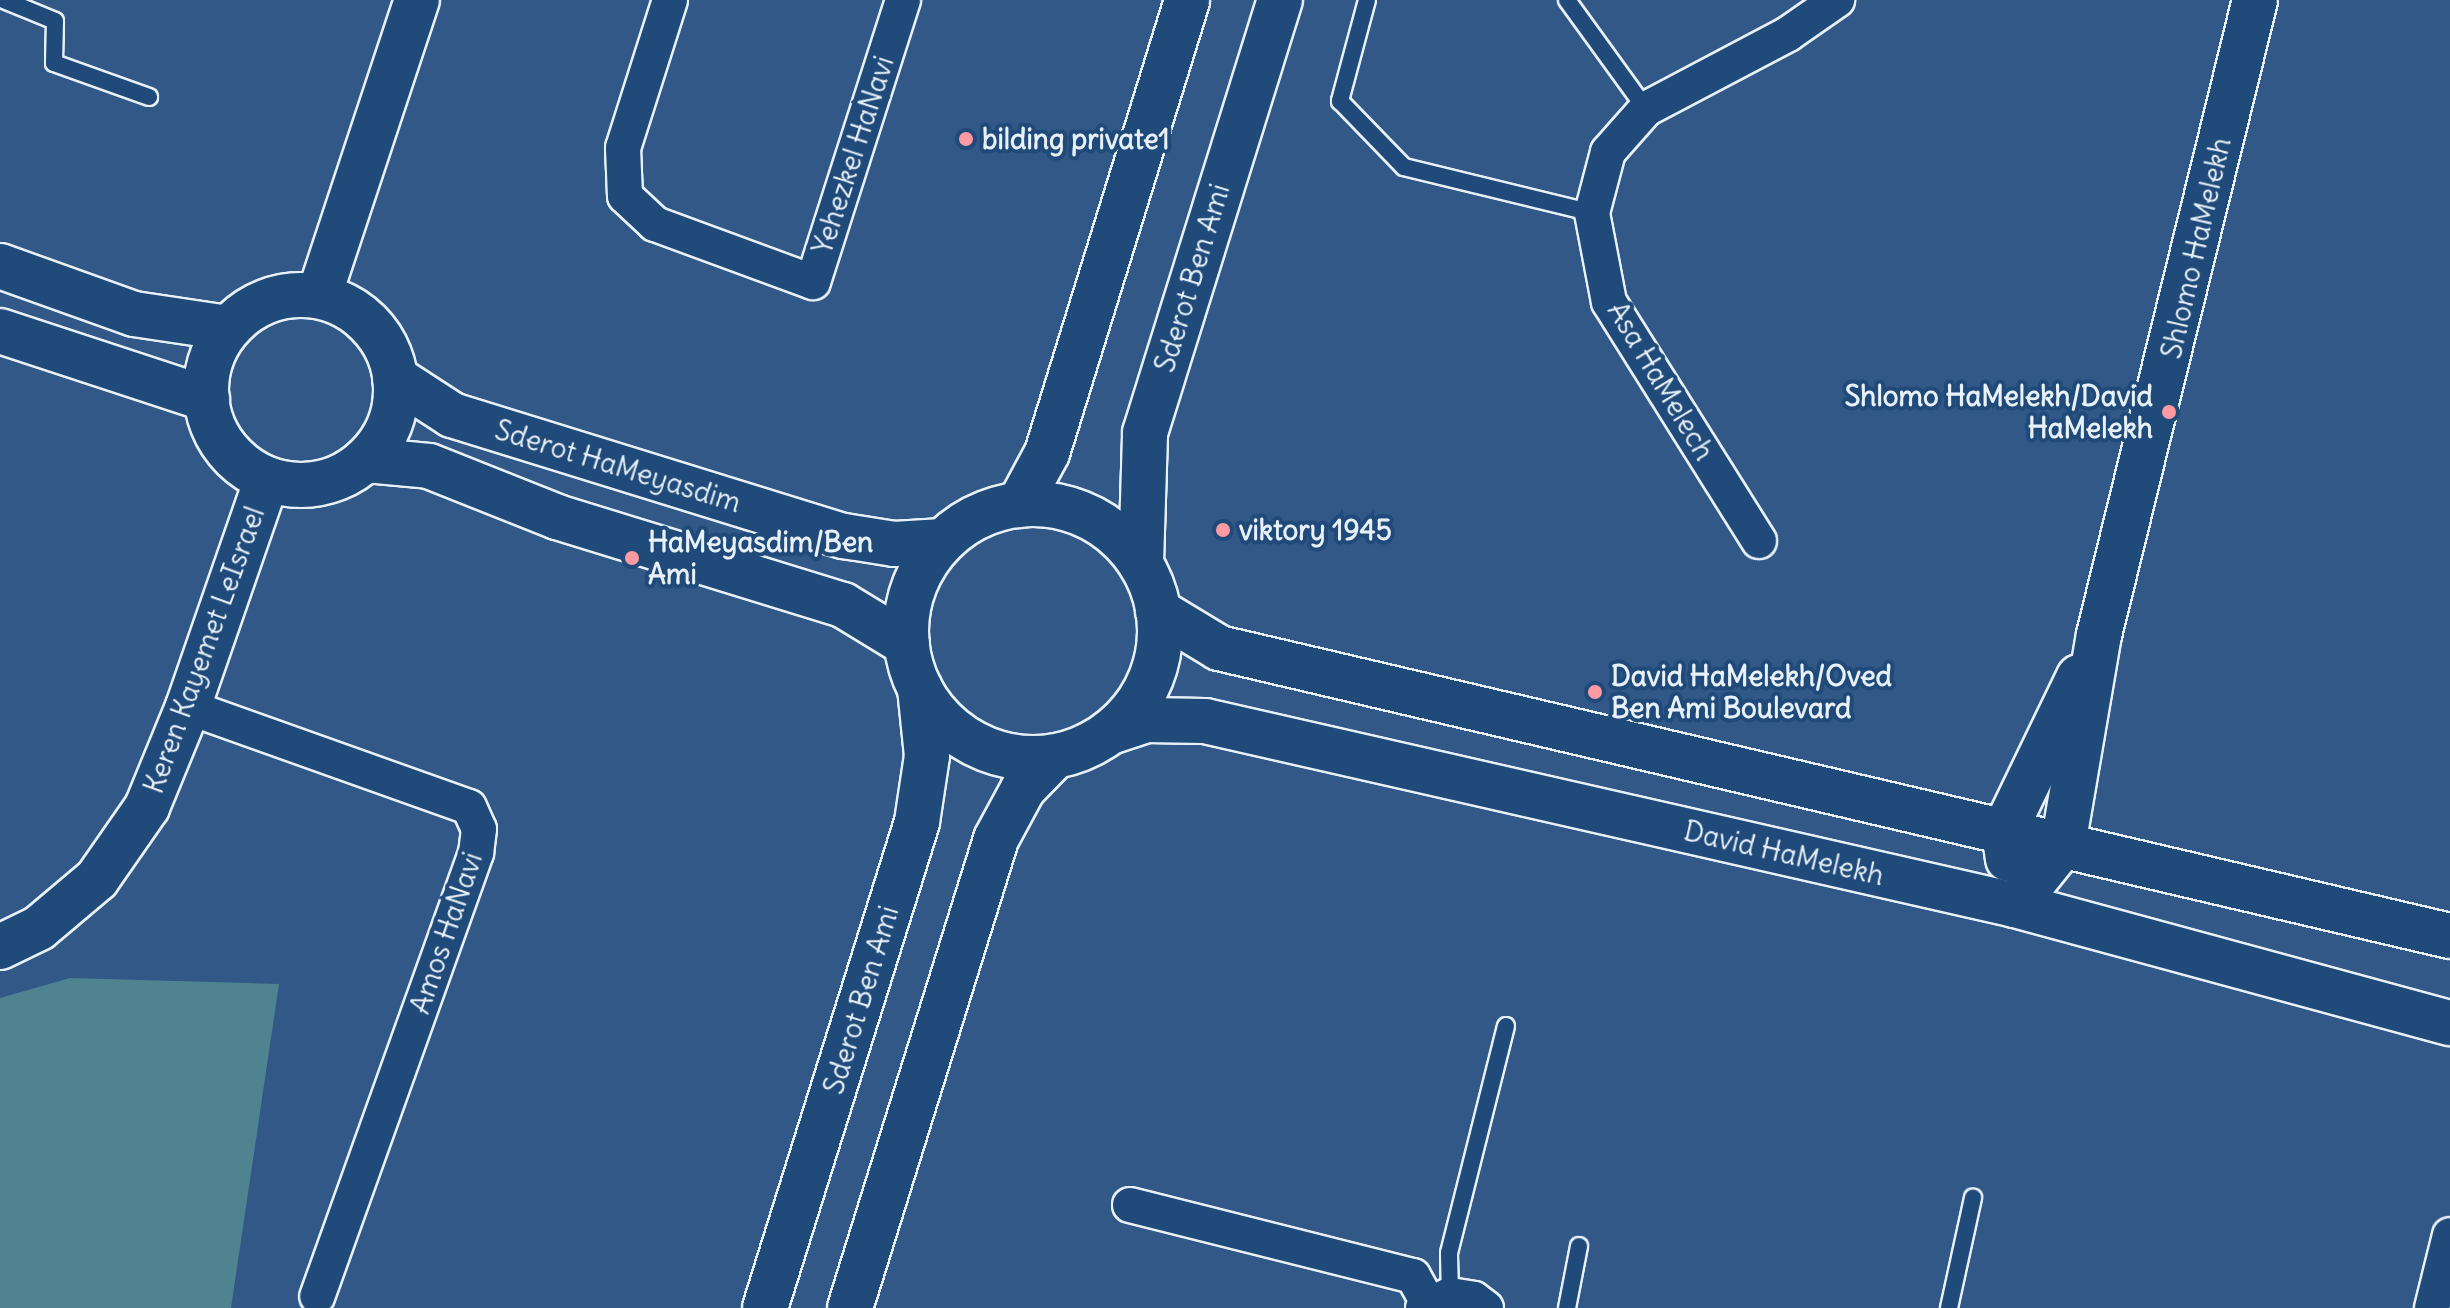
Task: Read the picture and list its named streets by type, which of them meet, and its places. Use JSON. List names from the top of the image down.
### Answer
{
  "streets": {
    "street": [
      "Yehezkel HaNavi",
      "Shlomo HaMelekh",
      "Sderot Ben Ami",
      "Asa HaMelech",
      "Sderot HaMeyasdim",
      "Keren Kayemet LeIsrael",
      "David HaMelekh",
      "Amos HaNavi"
    ]
  },
  "crossings": [
    ["Shlomo HaMelekh", "David HaMelekh"],
    ["Sderot Ben Ami", "Sderot HaMeyasdim"],
    ["Sderot Ben Ami", "David HaMelekh"],
    ["Sderot HaMeyasdim", "Keren Kayemet LeIsrael"],
    ["Sderot HaMeyasdim", "David HaMelekh"],
    ["Keren Kayemet LeIsrael", "Amos HaNavi"]
  ],
  "places": [
    "bilding private1",
    "Shlomo HaMelekh/David HaMelekh",
    "viktory 1945",
    "HaMeyasdim/Ben Ami",
    "David HaMelekh/Oved Ben Ami Boulevard"
  ]
}
